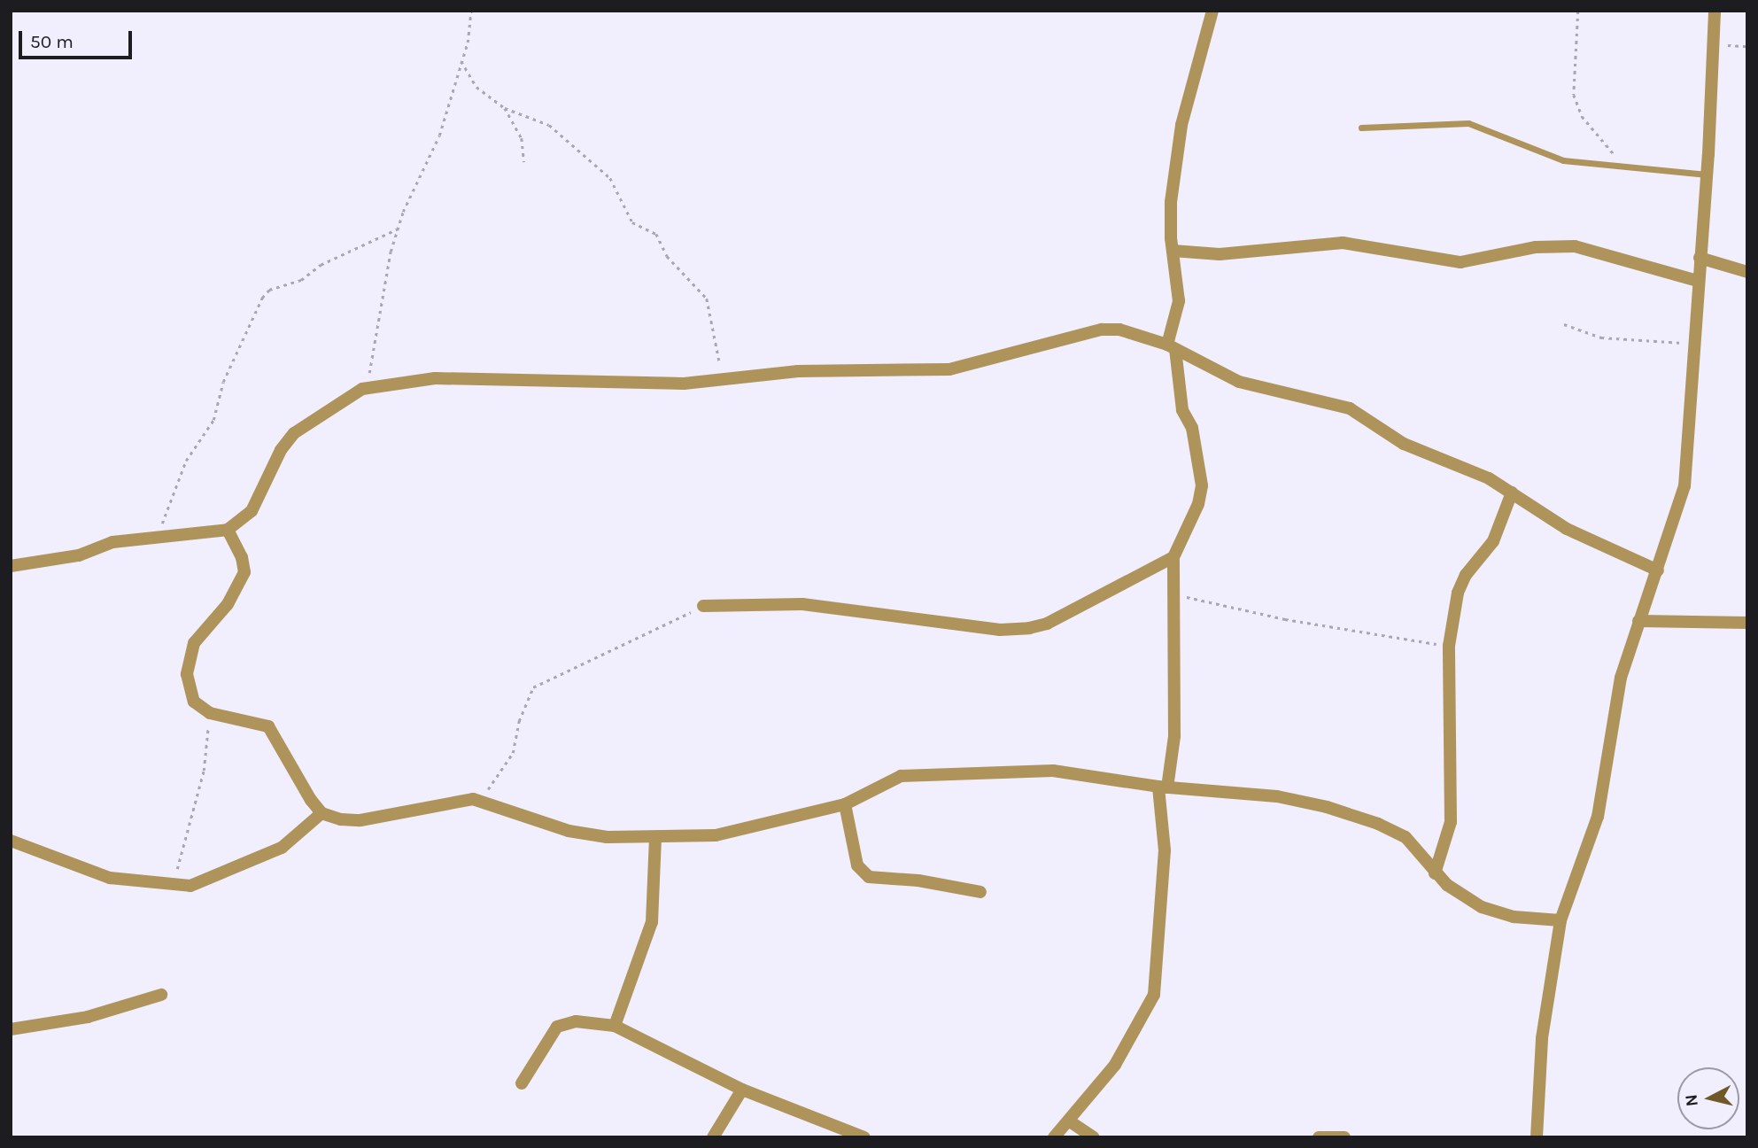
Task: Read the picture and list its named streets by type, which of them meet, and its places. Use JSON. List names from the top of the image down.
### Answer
{
  "scale_bar": "50 m",
  "north": "left"
}
